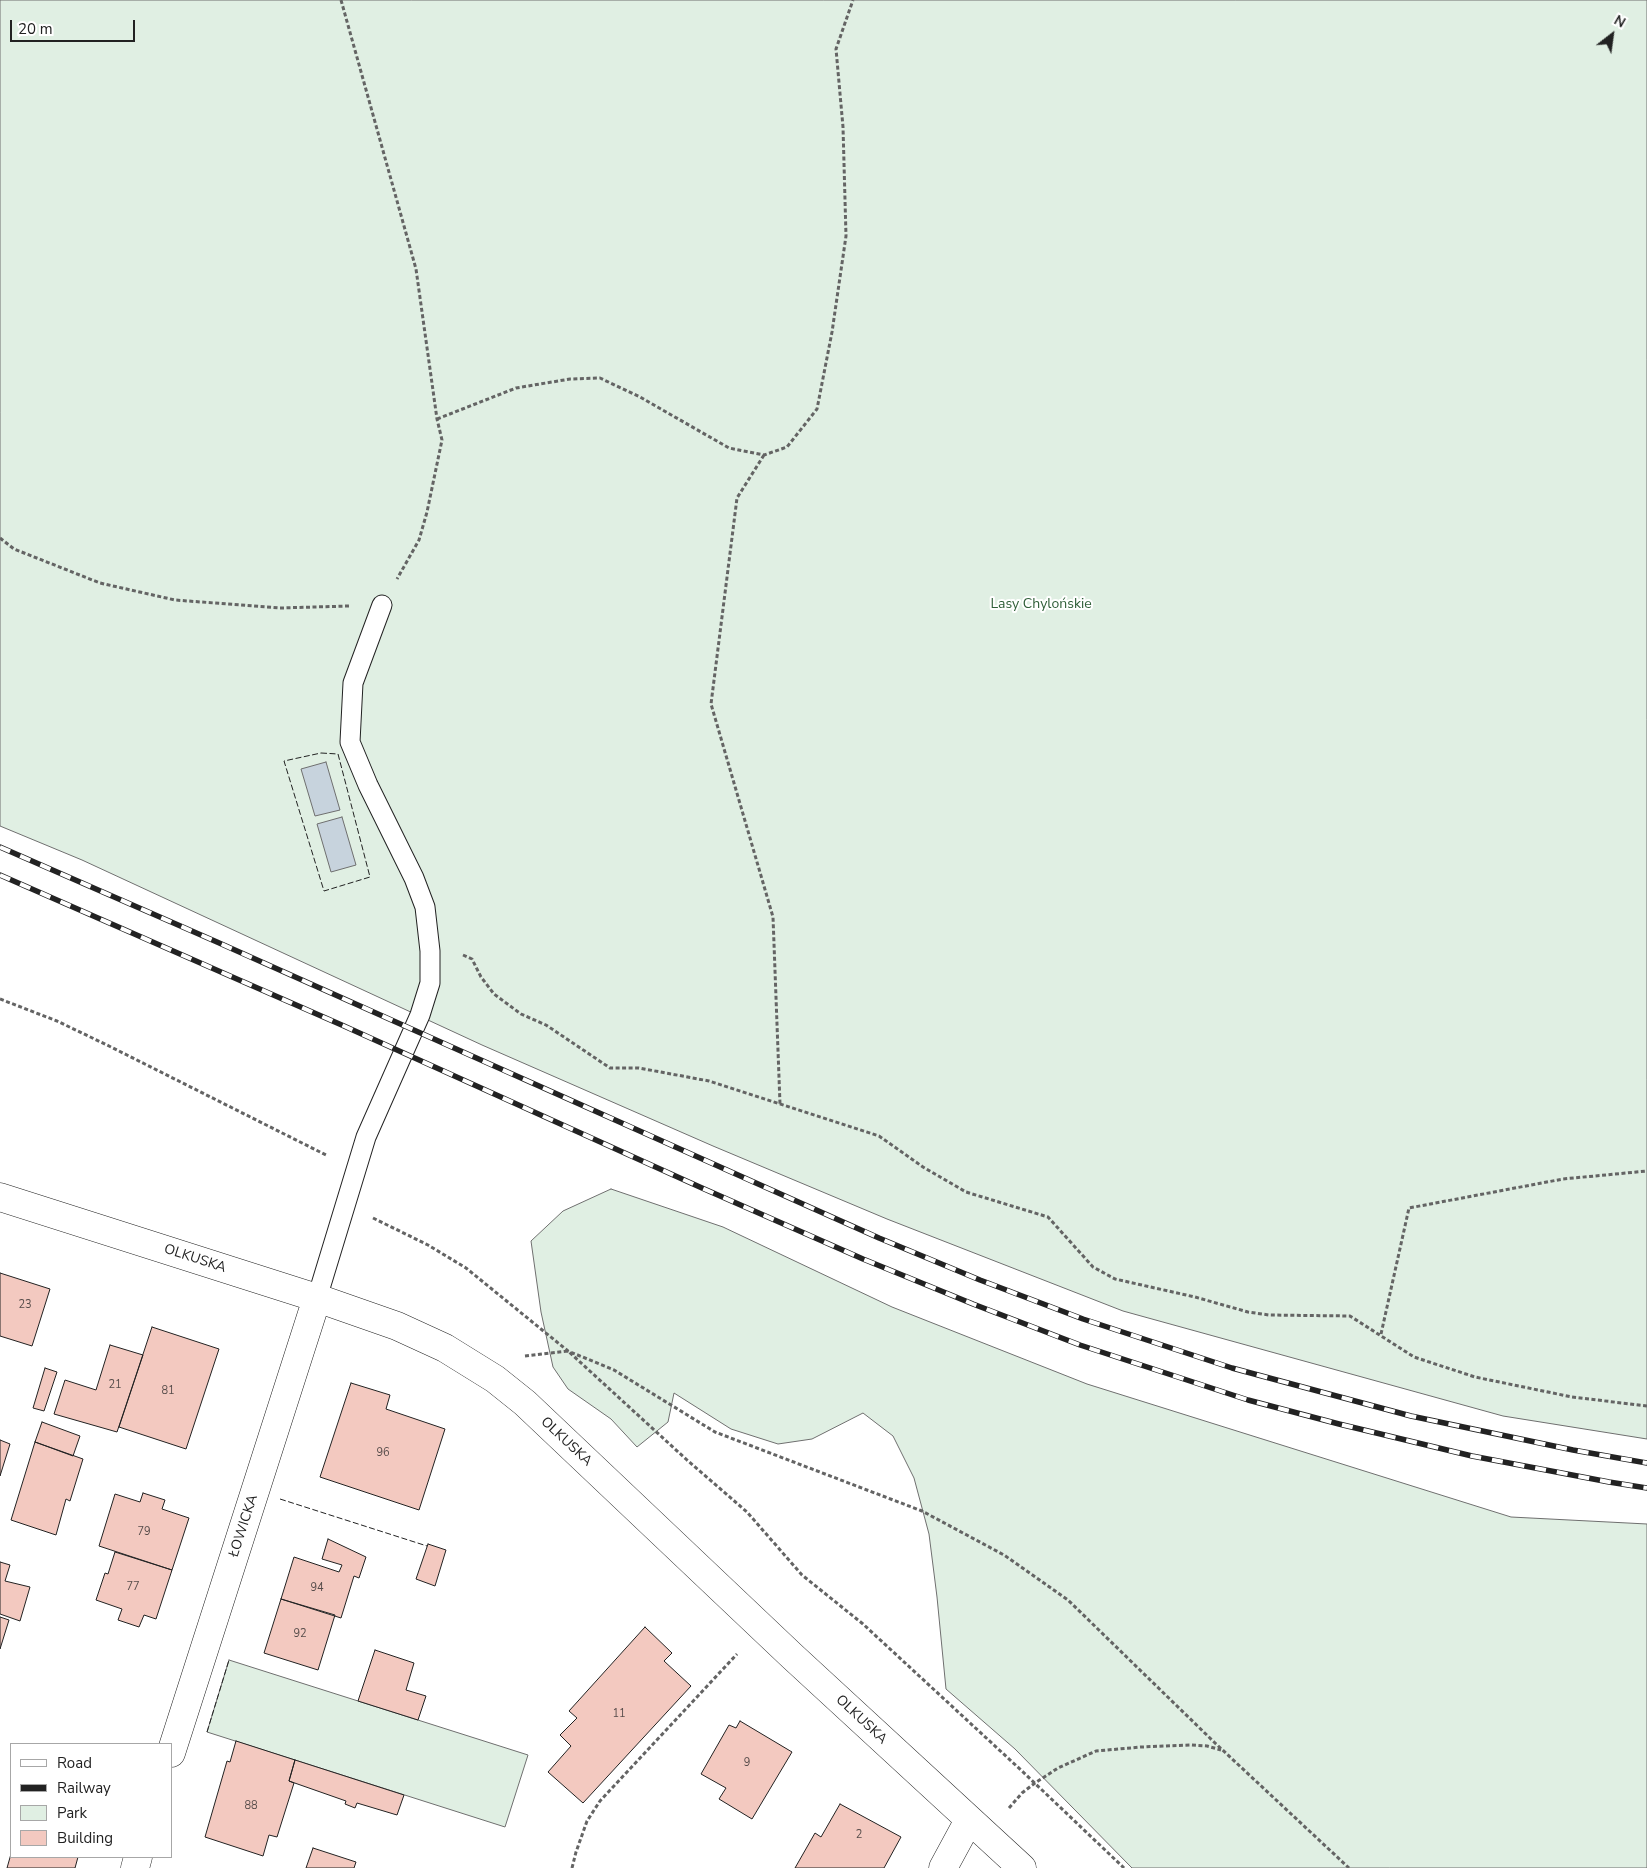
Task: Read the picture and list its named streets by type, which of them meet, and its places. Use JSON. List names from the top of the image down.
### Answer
{
  "streets": {
    "street": ["OLKUSKA", "ŁOWICKA"]
  },
  "crossings": [
    ["OLKUSKA", "ŁOWICKA"]
  ],
  "parks": ["Lasy Chylońskie"],
  "house_numbers": [
    "23",
    "21",
    "81",
    "96",
    "79",
    "77",
    "94",
    "92",
    "11",
    "9",
    "88",
    "2"
  ],
  "legend": [
    "Road",
    "Railway",
    "Park",
    "Building"
  ],
  "scale_bar": "20 m",
  "north": "top right"
}
